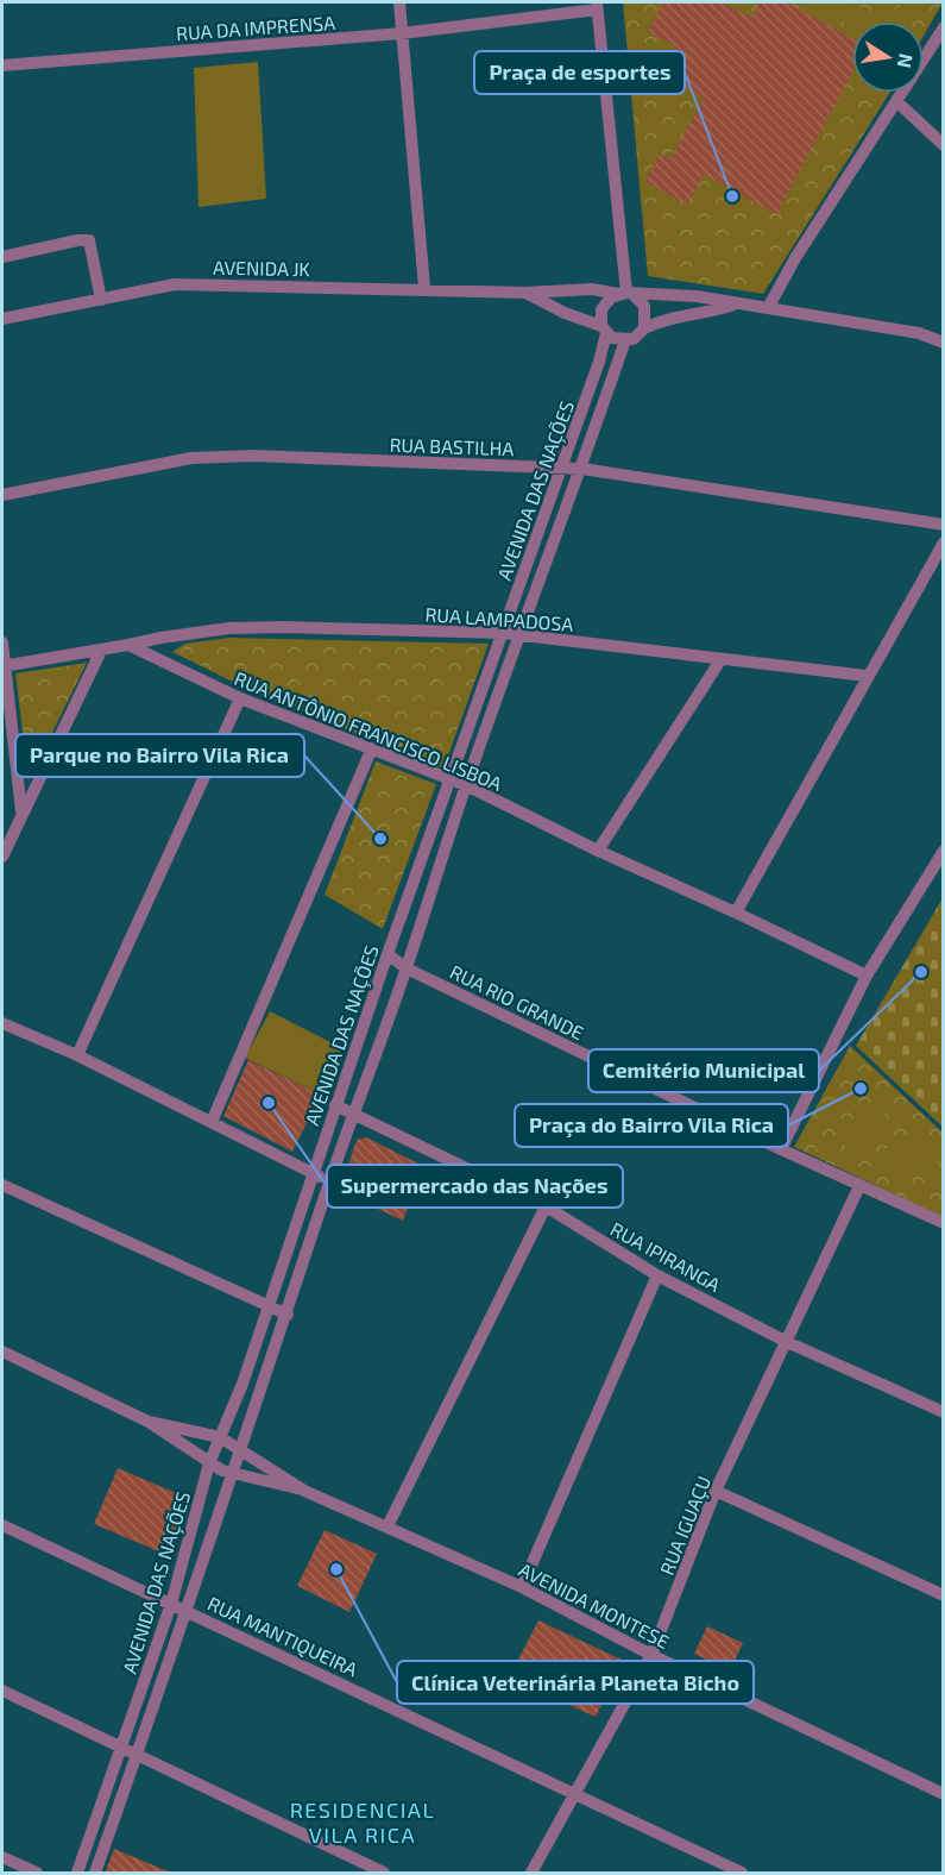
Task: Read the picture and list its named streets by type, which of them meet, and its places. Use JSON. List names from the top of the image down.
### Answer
{
  "streets": {
    "street": [
      "RUA DA IMPRENSA",
      "AVENIDA JK",
      "RUA BASTILHA",
      "AVENIDA DAS NAÇÕES",
      "RUA LAMPADOSA",
      "RUA ANTÔNIO FRANCISCO LISBOA",
      "RUA RIO GRANDE",
      "RUA IPIRANGA",
      "RUA IGUAÇU",
      "AVENIDA MONTESE",
      "RUA MANTIQUEIRA"
    ]
  },
  "crossings": [
    ["AVENIDA JK", "AVENIDA DAS NAÇÕES"],
    ["RUA BASTILHA", "AVENIDA DAS NAÇÕES"],
    ["AVENIDA DAS NAÇÕES", "RUA LAMPADOSA"],
    ["AVENIDA DAS NAÇÕES", "RUA ANTÔNIO FRANCISCO LISBOA"],
    ["AVENIDA DAS NAÇÕES", "RUA RIO GRANDE"],
    ["AVENIDA DAS NAÇÕES", "RUA IPIRANGA"],
    ["AVENIDA DAS NAÇÕES", "AVENIDA MONTESE"],
    ["AVENIDA DAS NAÇÕES", "RUA MANTIQUEIRA"],
    ["RUA LAMPADOSA", "RUA ANTÔNIO FRANCISCO LISBOA"],
    ["RUA RIO GRANDE", "RUA IGUAÇU"],
    ["RUA IPIRANGA", "RUA IGUAÇU"],
    ["RUA IGUAÇU", "AVENIDA MONTESE"],
    ["RUA IGUAÇU", "RUA MANTIQUEIRA"]
  ],
  "districts": ["RESIDENCIAL VILA RICA"],
  "places": [
    "Praça de esportes",
    "Parque no Bairro Vila Rica",
    "Cemitério Municipal",
    "Praça do Bairro Vila Rica",
    "Supermercado das Nações",
    "Clínica Veterinária Planeta Bicho"
  ],
  "north": "right"
}
